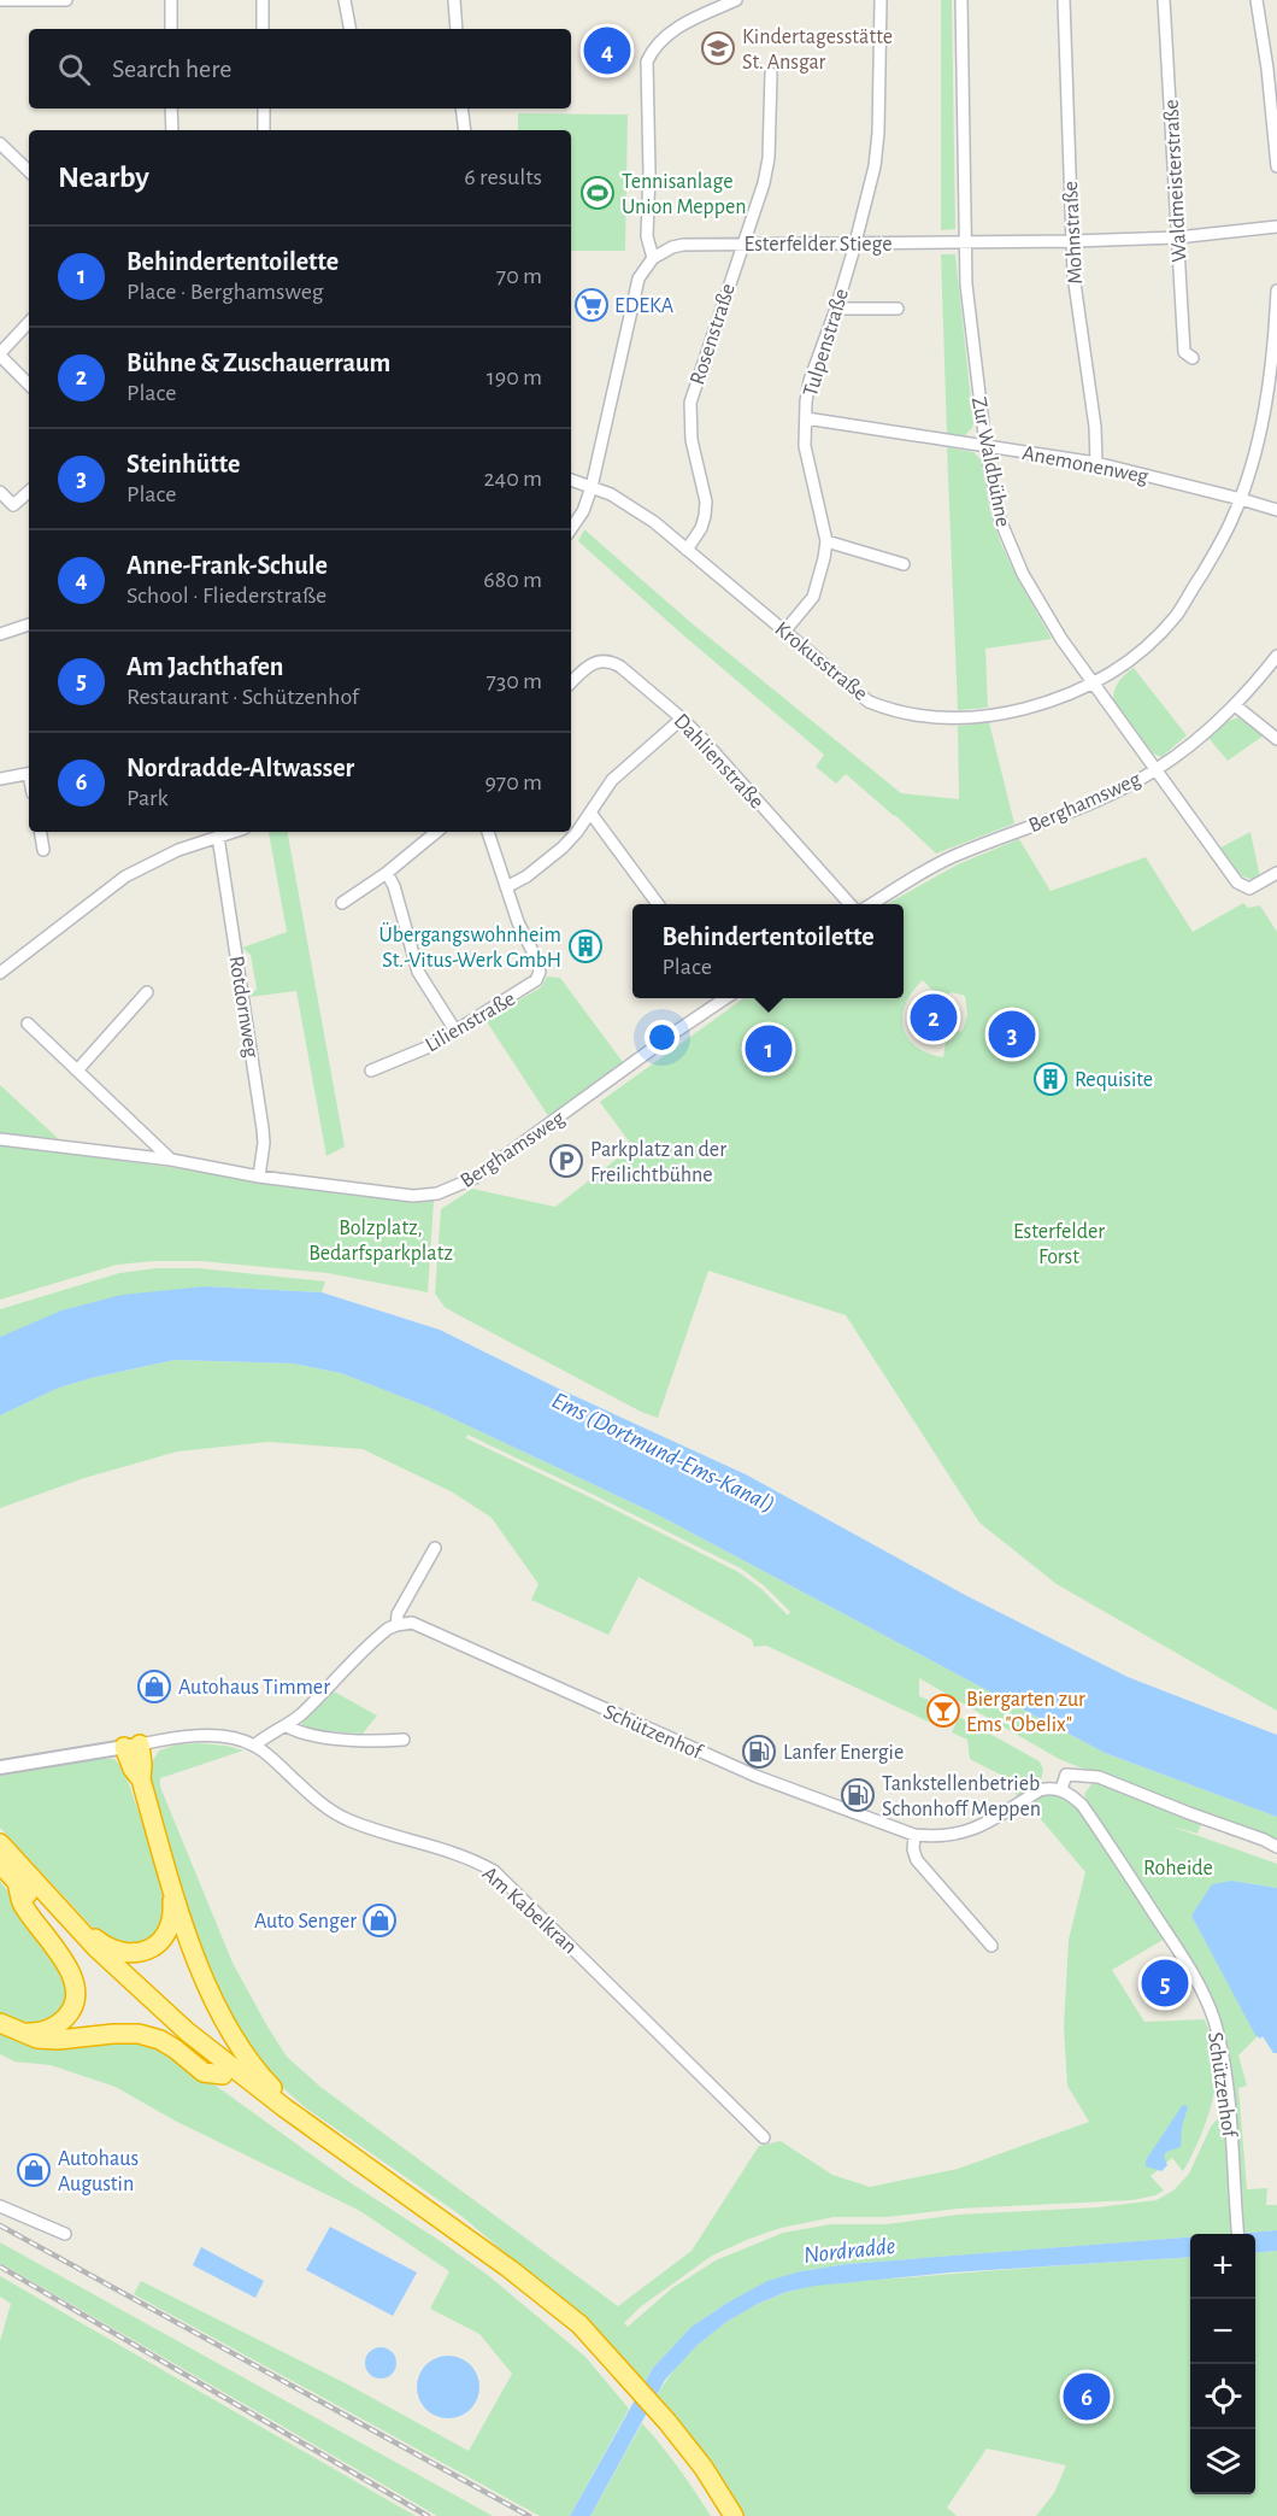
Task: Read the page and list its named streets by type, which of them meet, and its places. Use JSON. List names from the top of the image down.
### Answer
{
  "streets": {
    "street": [
      "Waldmeisterstraße",
      "Mohnstraße",
      "Esterfelder Stiege",
      "Rosenstraße",
      "Tulpenstraße",
      "Zur Waldbühne",
      "Anemonenweg",
      "Krokusstraße",
      "Dahlienstraße",
      "Berghamsweg",
      "Rotdornweg",
      "Lilienstraße",
      "Schützenhof",
      "Am Kabelkran"
    ]
  },
  "crossings": [
    ["Waldmeisterstraße", "Esterfelder Stiege"],
    ["Mohnstraße", "Esterfelder Stiege"],
    ["Mohnstraße", "Anemonenweg"],
    ["Esterfelder Stiege", "Rosenstraße"],
    ["Esterfelder Stiege", "Tulpenstraße"],
    ["Esterfelder Stiege", "Zur Waldbühne"],
    ["Rosenstraße", "Krokusstraße"],
    ["Tulpenstraße", "Anemonenweg"],
    ["Tulpenstraße", "Krokusstraße"],
    ["Zur Waldbühne", "Anemonenweg"],
    ["Zur Waldbühne", "Krokusstraße"],
    ["Zur Waldbühne", "Berghamsweg"],
    ["Anemonenweg", "Krokusstraße"],
    ["Berghamsweg", "Rotdornweg"]
  ],
  "water": ["Ems (Dortmund-Ems-Kanal)", "Nordradde"],
  "parks": ["Bolzplatz, Bedarfsparkplatz", "Esterfelder Forst", "Roheide"],
  "places": {
    "school or university": ["Kindertagesstätte St. Ansgar"],
    "sports": ["Tennisanlage Union Meppen"],
    "supermarket": ["EDEKA"],
    "building": ["Übergangswohnheim St.-Vitus-Werk GmbH", "Requisite"],
    "parking": ["Parkplatz an der Freilichtbühne"],
    "shop": ["Autohaus Timmer", "Auto Senger", "Autohaus Augustin"],
    "bar": ["Biergarten zur Ems \"Obelix\""],
    "fuel station": ["Lanfer Energie", "Tankstellenbetrieb Schonhoff Meppen"]
  },
  "page": {
    "pins": [
      "4",
      "2",
      "3",
      "1",
      "5",
      "6"
    ],
    "search": "Search here",
    "heading": ["Nearby", "6 results"],
    "list": [
      {
        "mark": "1",
        "name": "Behindertentoilette",
        "note": "Place · Berghamsweg",
        "value": "70 m"
      },
      {
        "mark": "2",
        "name": "Bühne & Zuschauerraum",
        "note": "Place",
        "value": "190 m"
      },
      {
        "mark": "3",
        "name": "Steinhütte",
        "note": "Place",
        "value": "240 m"
      },
      {
        "mark": "4",
        "name": "Anne-Frank-Schule",
        "note": "School · Fliederstraße",
        "value": "680 m"
      },
      {
        "mark": "5",
        "name": "Am Jachthafen",
        "note": "Restaurant · Schützenhof",
        "value": "730 m"
      },
      {
        "mark": "6",
        "name": "Nordradde-Altwasser",
        "note": "Park",
        "value": "970 m"
      }
    ],
    "popup": ["Behindertentoilette", "Place"],
    "map_buttons": ["+", "−"]
  }
}
